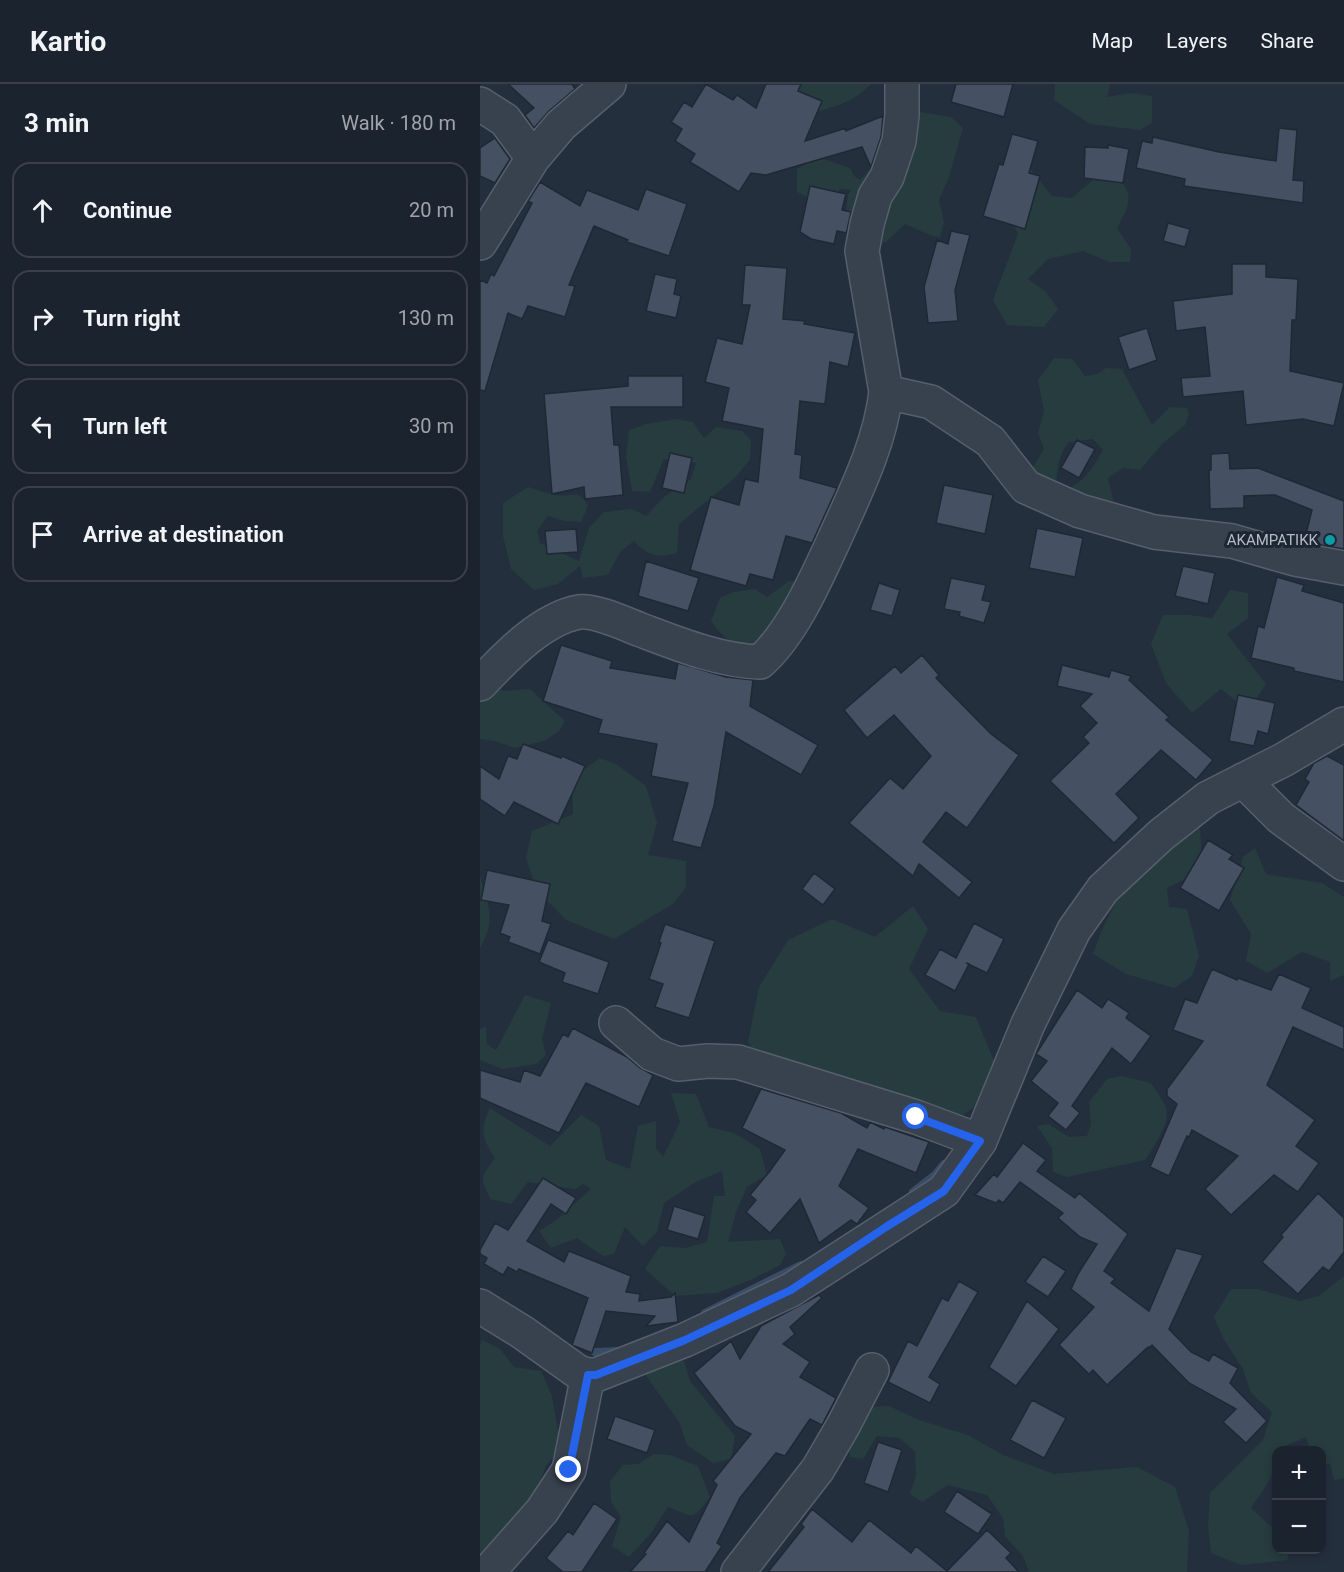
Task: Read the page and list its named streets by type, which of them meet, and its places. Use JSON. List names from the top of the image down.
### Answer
{
  "places": ["AKAMPATIKK"],
  "page": {
    "header": "Kartio",
    "nav": ["Map", "Layers", "Share"],
    "heading": ["3 min", "Walk · 180 m"],
    "list": [
      ["Continue", "20 m"],
      ["Turn right", "130 m"],
      ["Turn left", "30 m"],
      "Arrive at destination"
    ],
    "map_buttons": ["+", "−"]
  }
}
